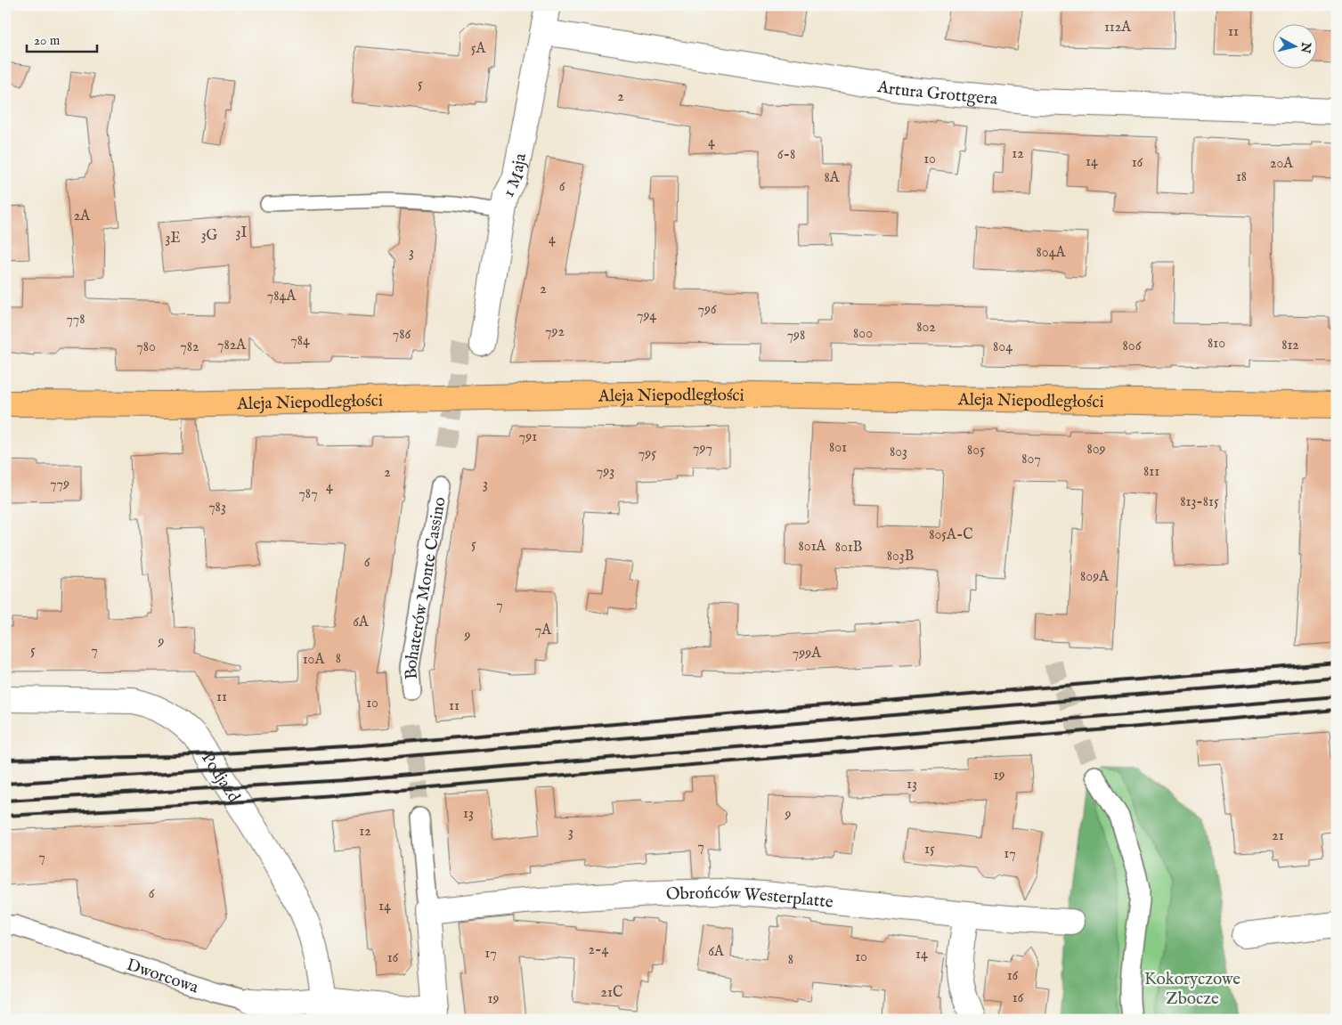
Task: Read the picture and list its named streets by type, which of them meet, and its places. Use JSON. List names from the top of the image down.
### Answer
{
  "streets": {
    "main road": ["Aleja Niepodległości"],
    "street": [
      "Artura Grottgera",
      "1 Maja",
      "Bohaterów Monte Cassino",
      "Podjazd",
      "Obrońców Westerplatte",
      "Dworcowa"
    ]
  },
  "crossings": [
    ["Artura Grottgera", "1 Maja"],
    ["Podjazd", "Dworcowa"]
  ],
  "parks": ["Kokoryczowe Zbocze"],
  "house_numbers": [
    "112A",
    "11",
    "5A",
    "5",
    "2",
    "4",
    "12",
    "6-8",
    "10",
    "14",
    "16",
    "20A",
    "18",
    "8A",
    "6",
    "2A",
    "3I",
    "3G",
    "3E",
    "4",
    "3",
    "804A",
    "2",
    "784A",
    "796",
    "794",
    "778",
    "802",
    "792",
    "800",
    "786",
    "798",
    "784",
    "810",
    "782A",
    "812",
    "806",
    "780",
    "782",
    "804",
    "791",
    "801",
    "797",
    "809",
    "805",
    "803",
    "795",
    "807",
    "793",
    "811",
    "2",
    "779",
    "3",
    "4",
    "787",
    "813-815",
    "783",
    "805A-C",
    "5",
    "801A",
    "801B",
    "803B",
    "6",
    "809A",
    "7",
    "6A",
    "7A",
    "9",
    "9",
    "5",
    "7",
    "799A",
    "8",
    "10A",
    "11",
    "10",
    "11",
    "19",
    "13",
    "13",
    "9",
    "12",
    "3",
    "21",
    "7",
    "15",
    "17",
    "7",
    "6",
    "14",
    "2-4",
    "6A",
    "17",
    "14",
    "10",
    "16",
    "8",
    "16",
    "21C",
    "16",
    "19"
  ],
  "scale_bar": "20 m",
  "north": "right"
}
